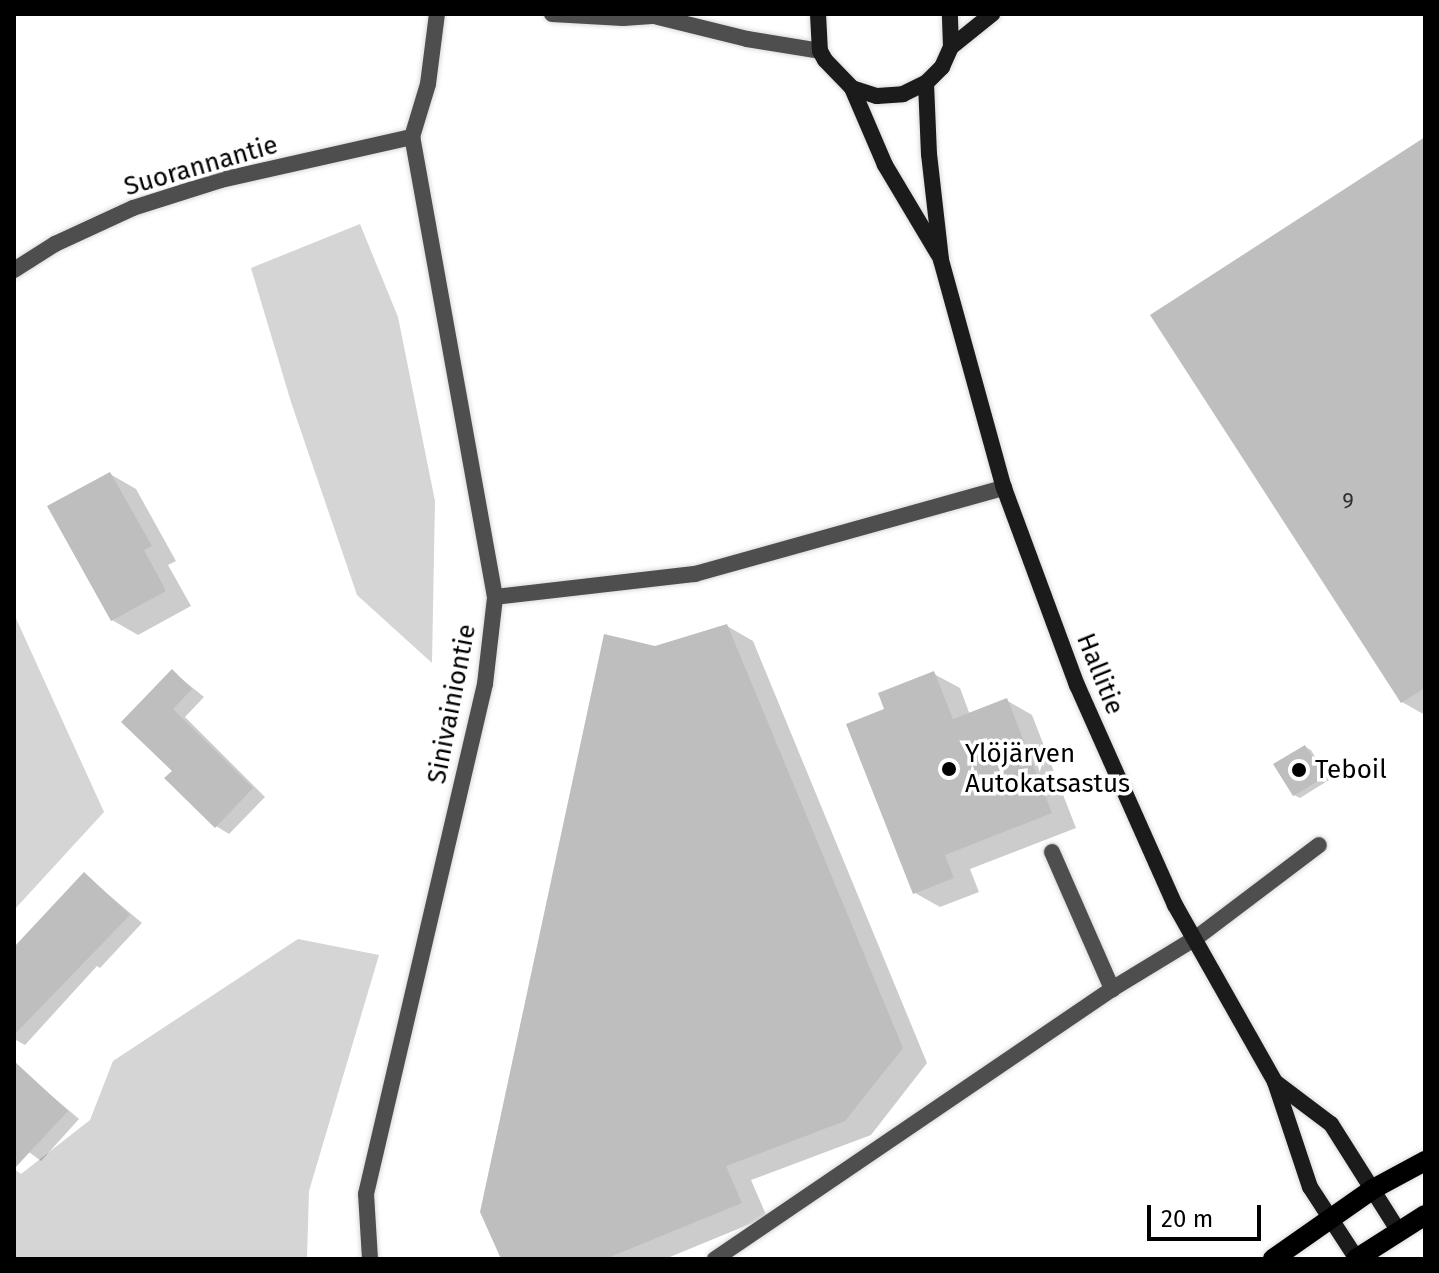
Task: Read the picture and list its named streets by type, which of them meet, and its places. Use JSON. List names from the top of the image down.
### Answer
{
  "streets": {
    "main road": ["Hallitie"],
    "street": ["Suorannantie", "Sinivainiontie"]
  },
  "crossings": [
    ["Suorannantie", "Sinivainiontie"]
  ],
  "places": ["Ylöjärven Autokatsastus", "Teboil"],
  "house_numbers": ["9"],
  "scale_bar": "20 m"
}
